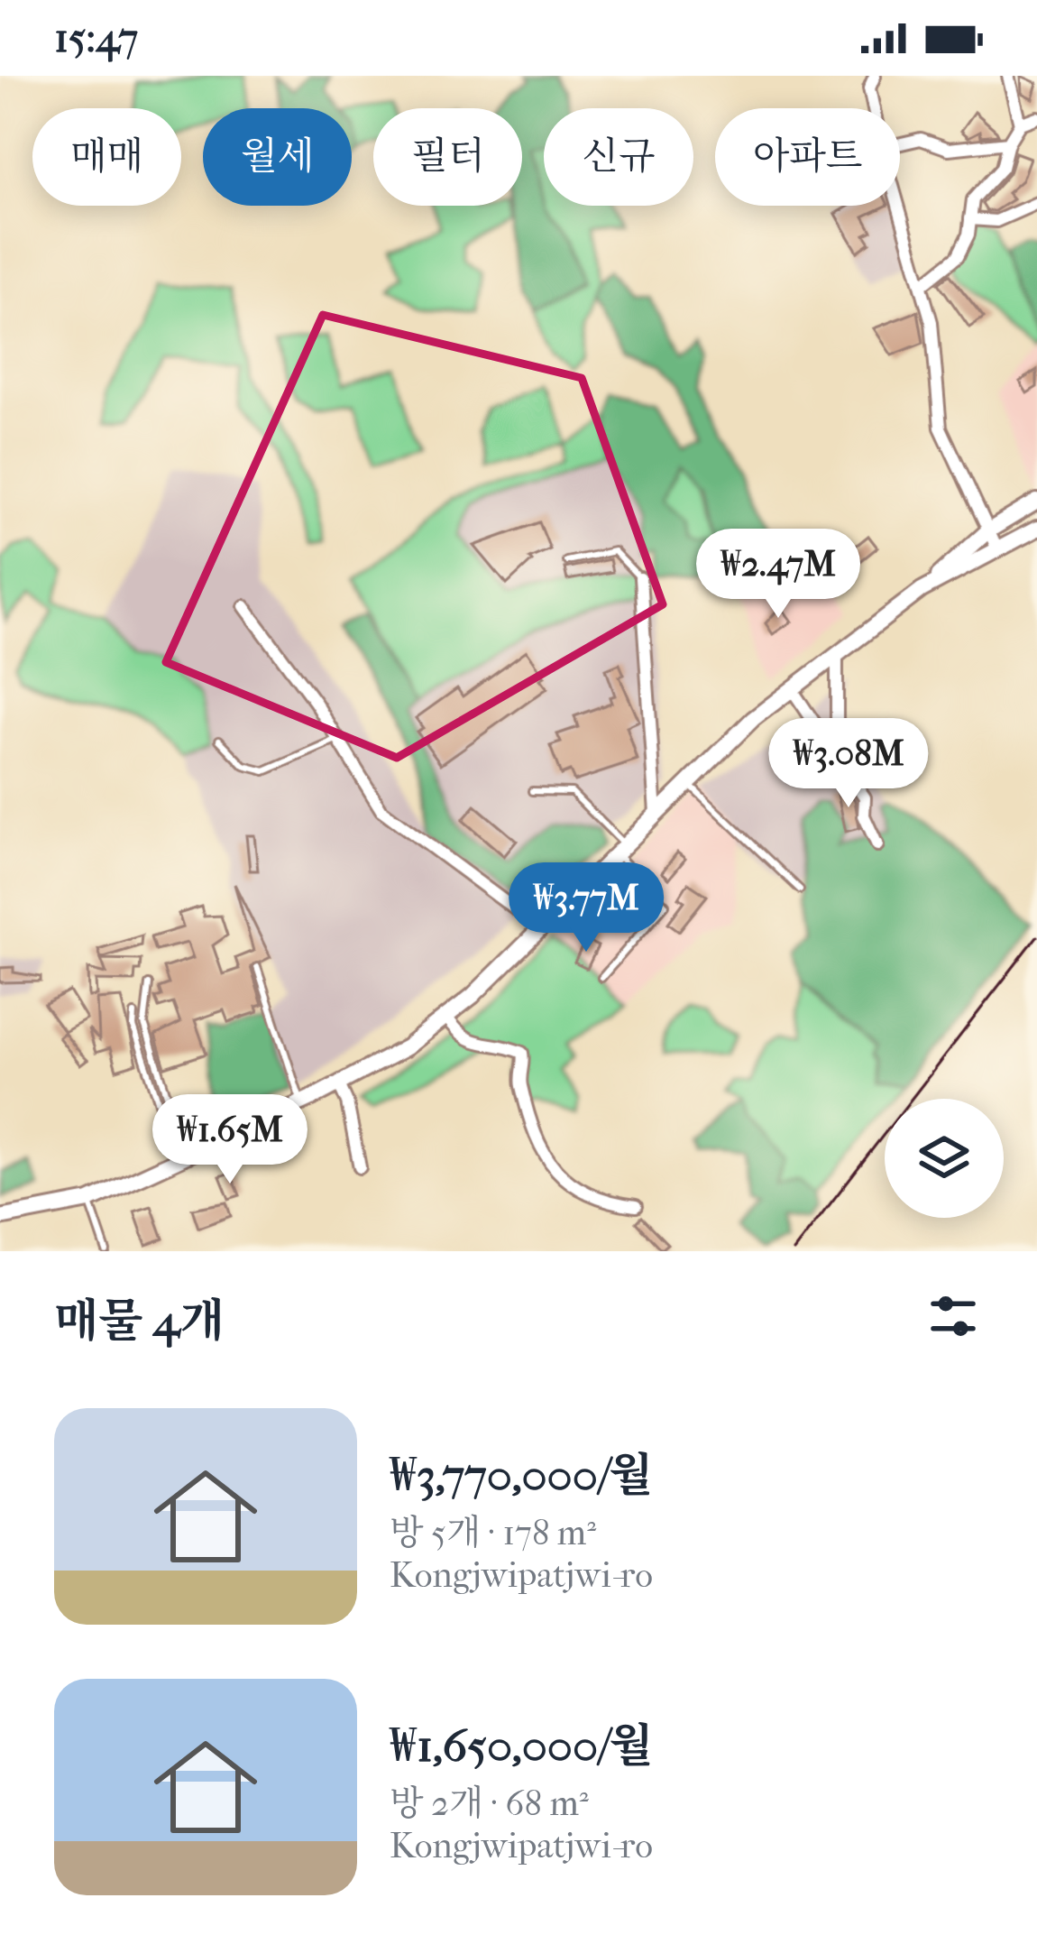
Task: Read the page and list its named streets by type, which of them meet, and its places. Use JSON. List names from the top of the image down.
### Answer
{
  "page": {
    "status": "15:47",
    "chip": [
      "매매",
      "월세",
      "필터",
      "신규",
      "아파트"
    ],
    "price": [
      "₩2.47M",
      "₩3.08M",
      "₩3.77M",
      "₩1.65M"
    ],
    "heading": "매물 4개",
    "list": [
      {
        "name": "₩3,770,000/월",
        "note": "방 5개 · 178 m² · Kongjwipatjwi-ro"
      },
      {
        "name": "₩1,650,000/월",
        "note": "방 2개 · 68 m² · Kongjwipatjwi-ro"
      }
    ]
  }
}
